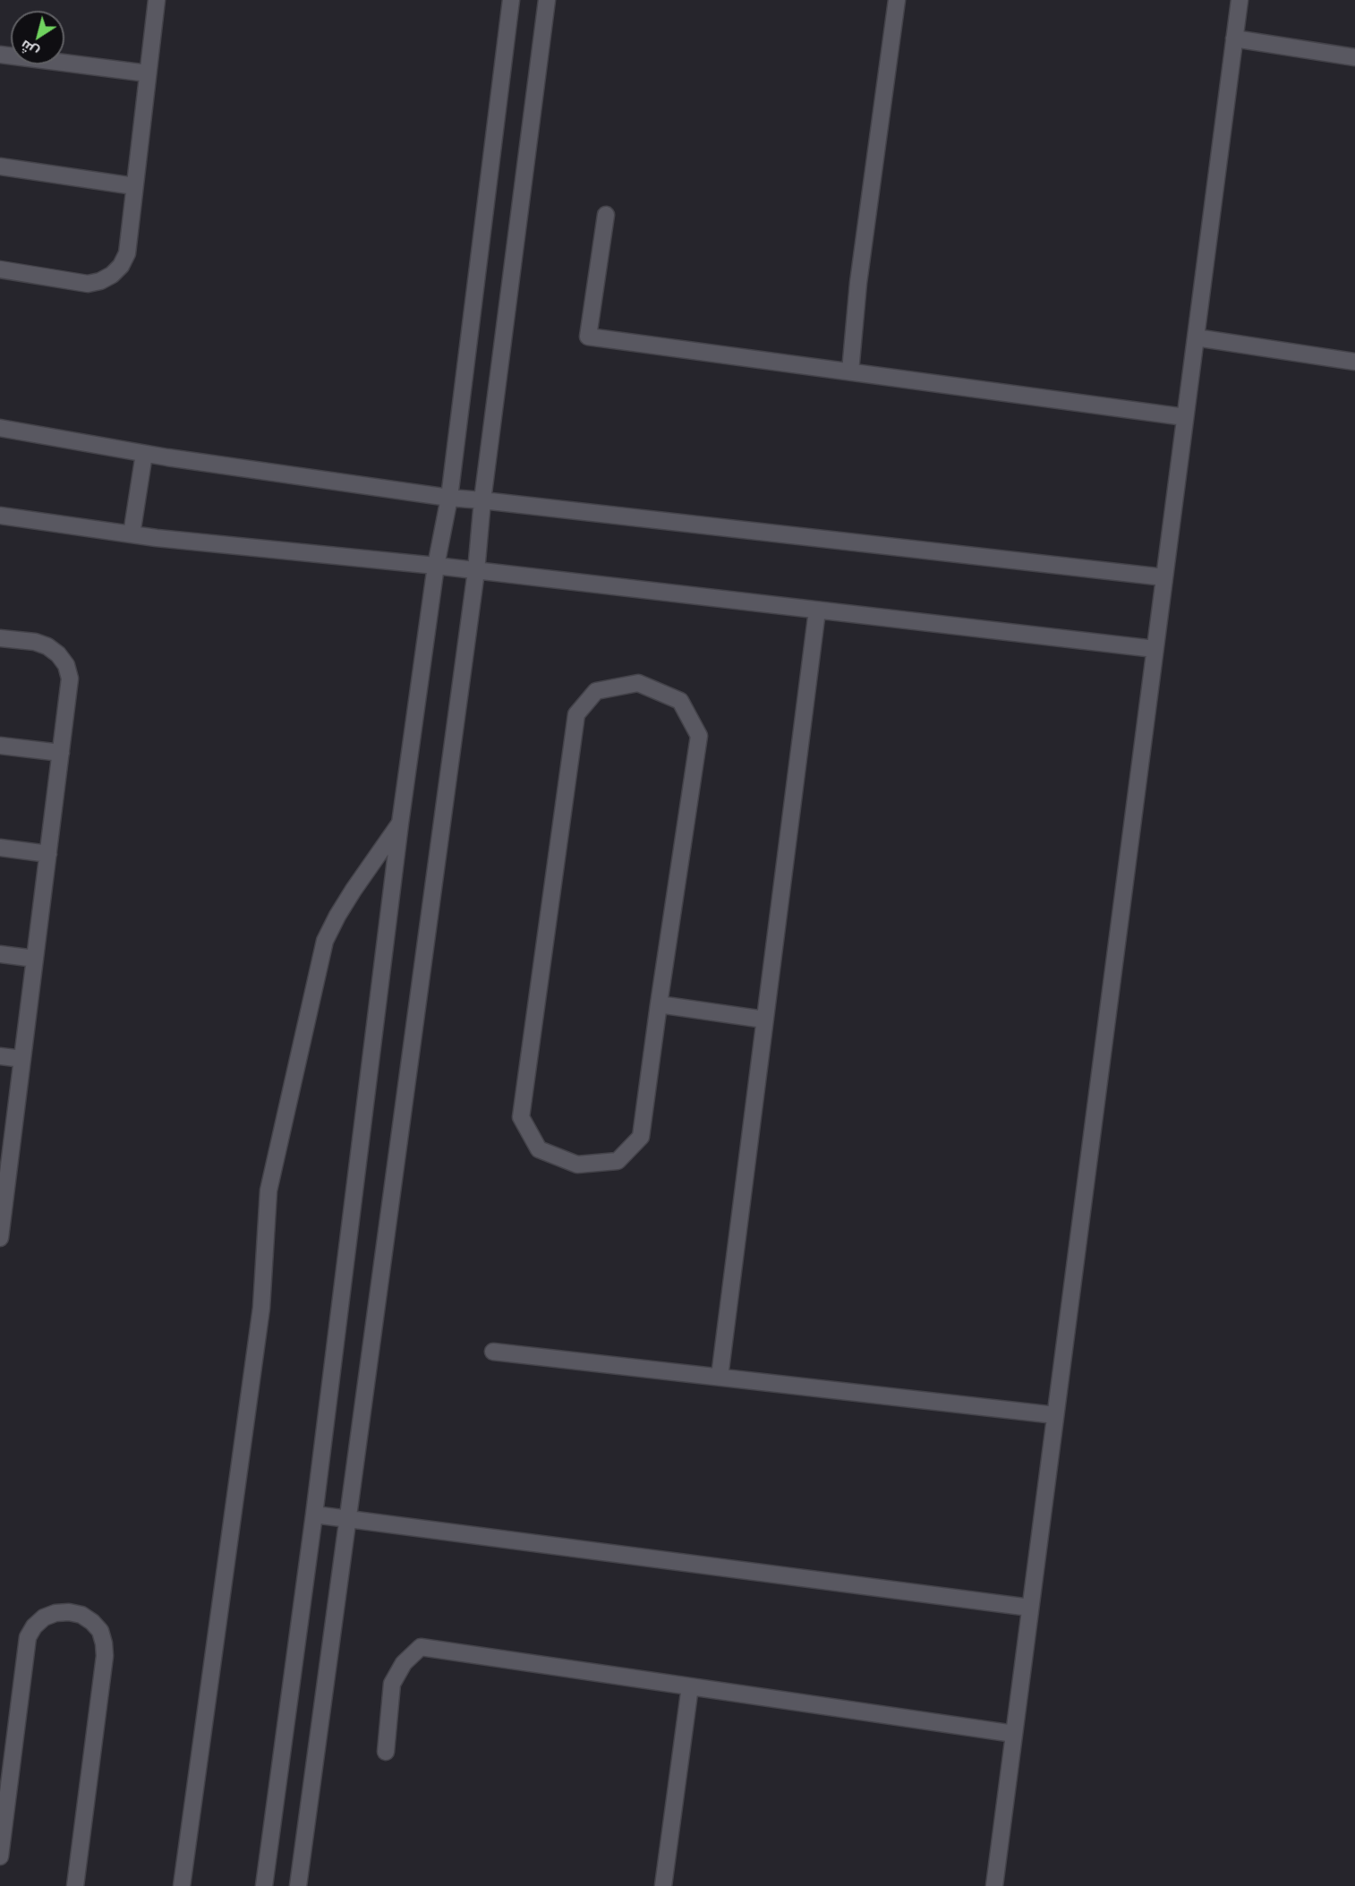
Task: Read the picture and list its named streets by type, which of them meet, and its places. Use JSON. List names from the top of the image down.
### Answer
{
  "north": "bottom left"
}
